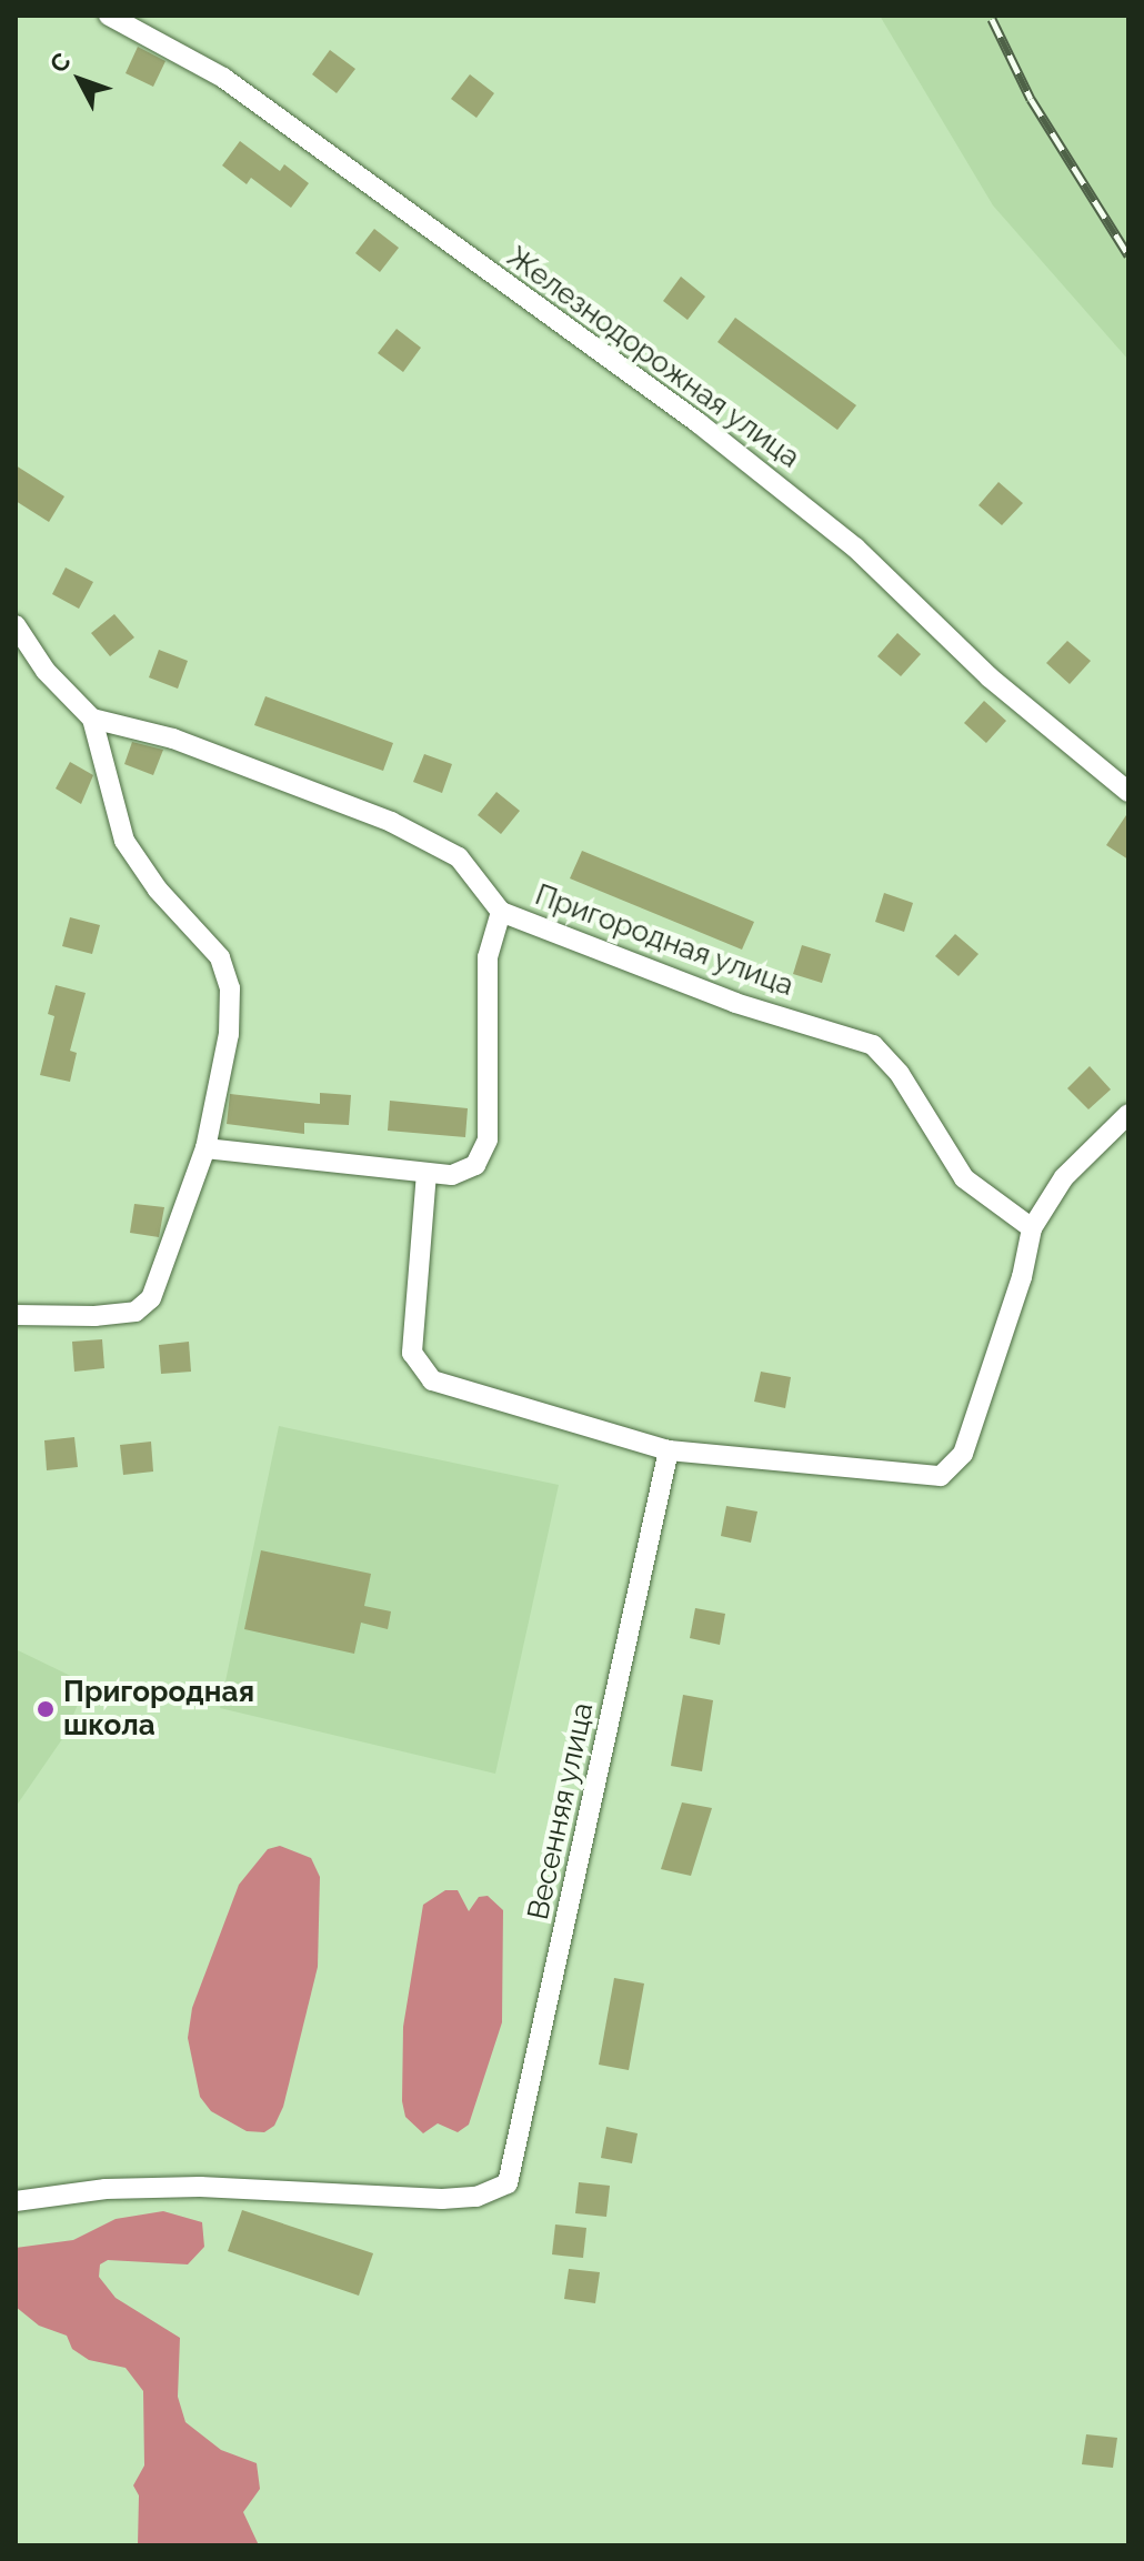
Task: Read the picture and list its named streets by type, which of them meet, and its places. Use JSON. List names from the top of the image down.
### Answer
{
  "streets": {
    "street": ["Железнодорожная улица", "Пригородная улица", "Весенняя улица"]
  },
  "places": ["Пригородная школа"],
  "north": "top left"
}
